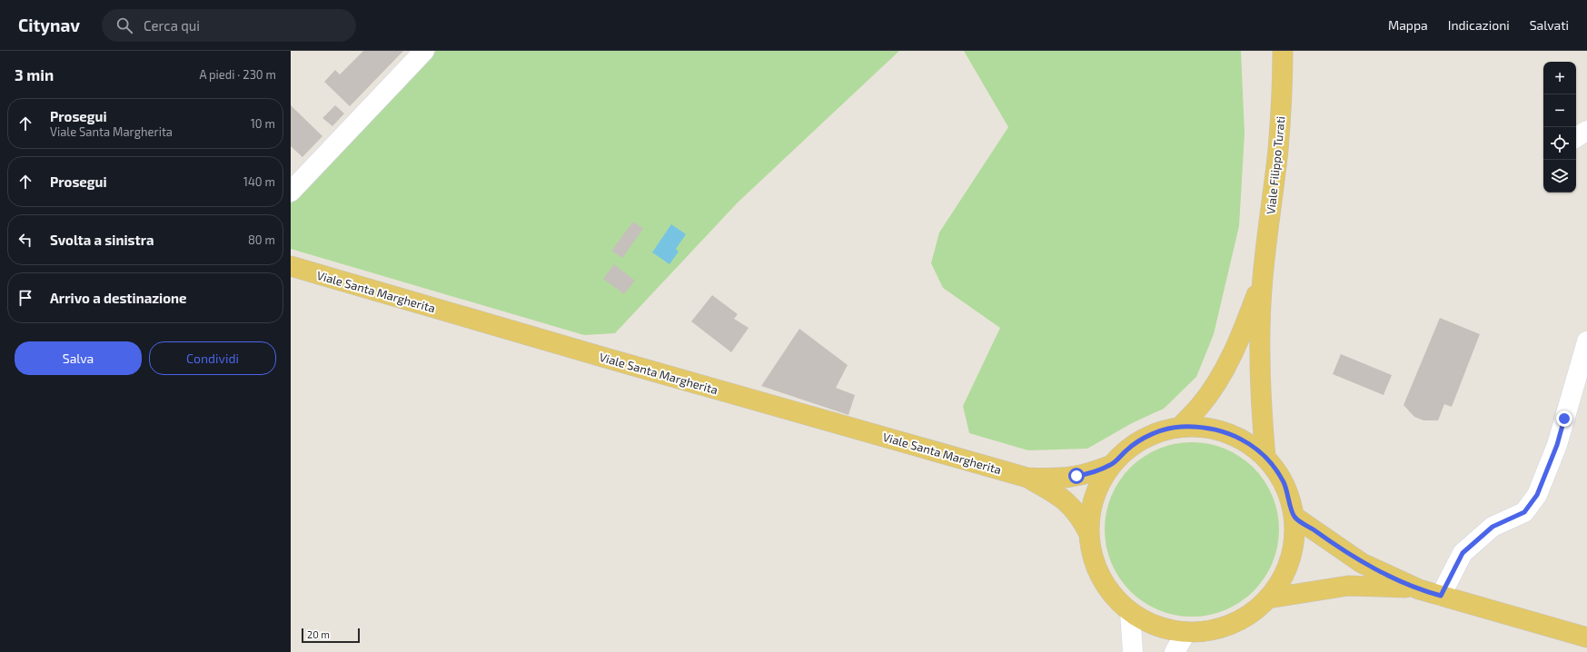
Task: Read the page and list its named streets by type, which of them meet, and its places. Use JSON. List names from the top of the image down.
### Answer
{
  "streets": {
    "main road": ["Viale Filippo Turati", "Viale Santa Margherita"]
  },
  "scale_bar": "20 m",
  "page": {
    "header": "Citynav",
    "search": "Cerca qui",
    "nav": ["Mappa", "Indicazioni", "Salvati"],
    "heading": ["3 min", "A piedi · 230 m"],
    "map_buttons": ["+", "−"],
    "list": [
      ["Prosegui", "Viale Santa Margherita", "10 m"],
      ["Prosegui", "140 m"],
      ["Svolta a sinistra", "80 m"],
      "Arrivo a destinazione"
    ],
    "buttons": ["Salva", "Condividi"],
    "scale": "20 m"
  }
}
